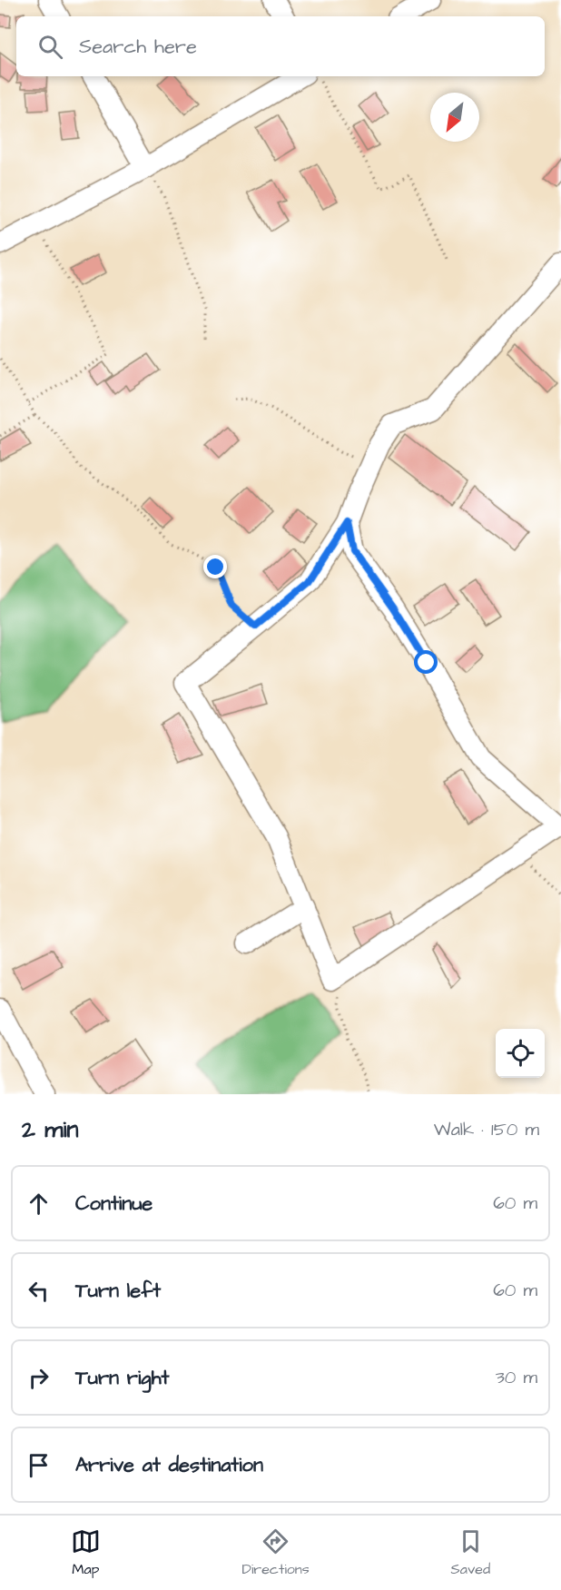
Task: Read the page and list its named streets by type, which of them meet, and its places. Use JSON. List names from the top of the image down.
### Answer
{
  "north": "bottom left",
  "page": {
    "search": "Search here",
    "heading": ["2 min", "Walk · 150 m"],
    "list": [
      ["Continue", "60 m"],
      ["Turn left", "60 m"],
      ["Turn right", "30 m"],
      "Arrive at destination"
    ],
    "nav": ["Map", "Directions", "Saved"]
  }
}
